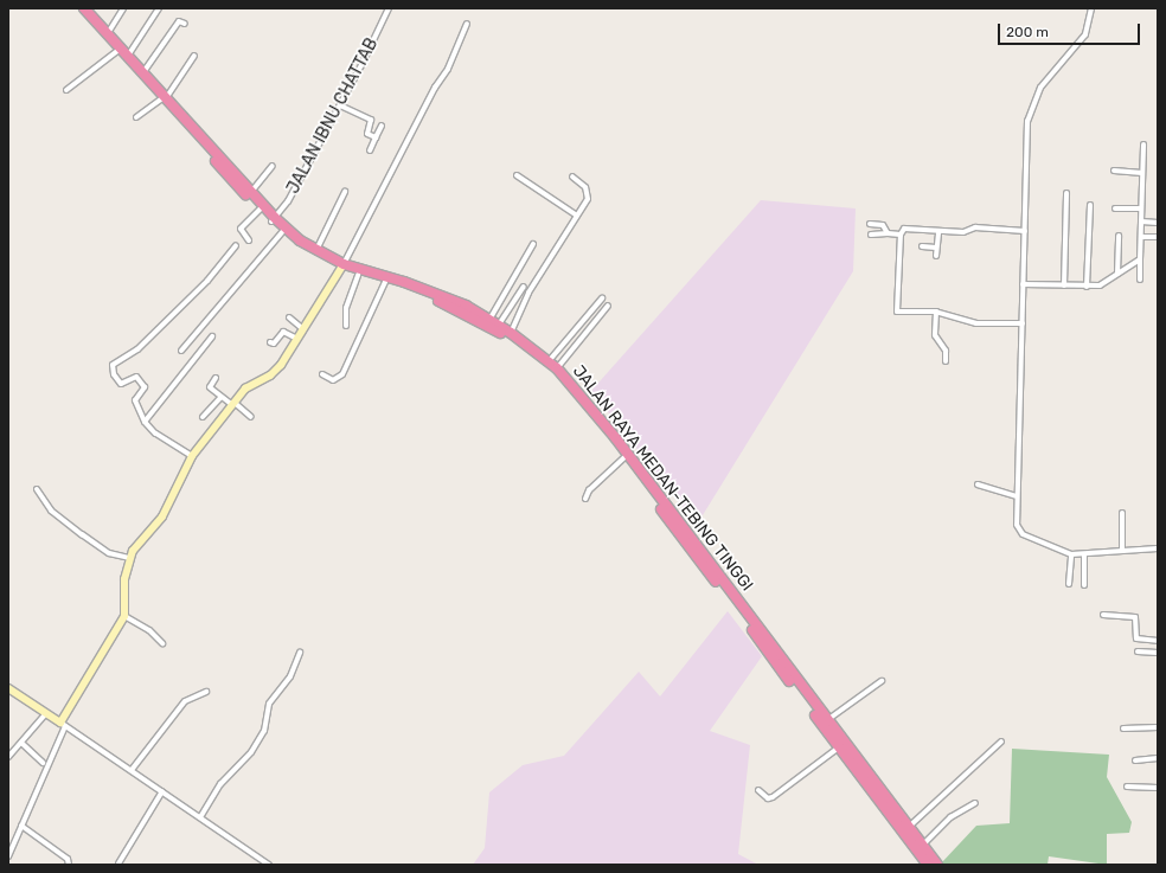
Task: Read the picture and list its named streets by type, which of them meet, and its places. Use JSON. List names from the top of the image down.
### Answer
{
  "streets": {
    "highway": ["JALAN RAYA MEDAN-TEBING TINGGI"],
    "street": ["JALAN IBNU CHATTAB"]
  },
  "crossings": [
    ["JALAN IBNU CHATTAB", "JALAN RAYA MEDAN-TEBING TINGGI"]
  ],
  "scale_bar": "200 m"
}
